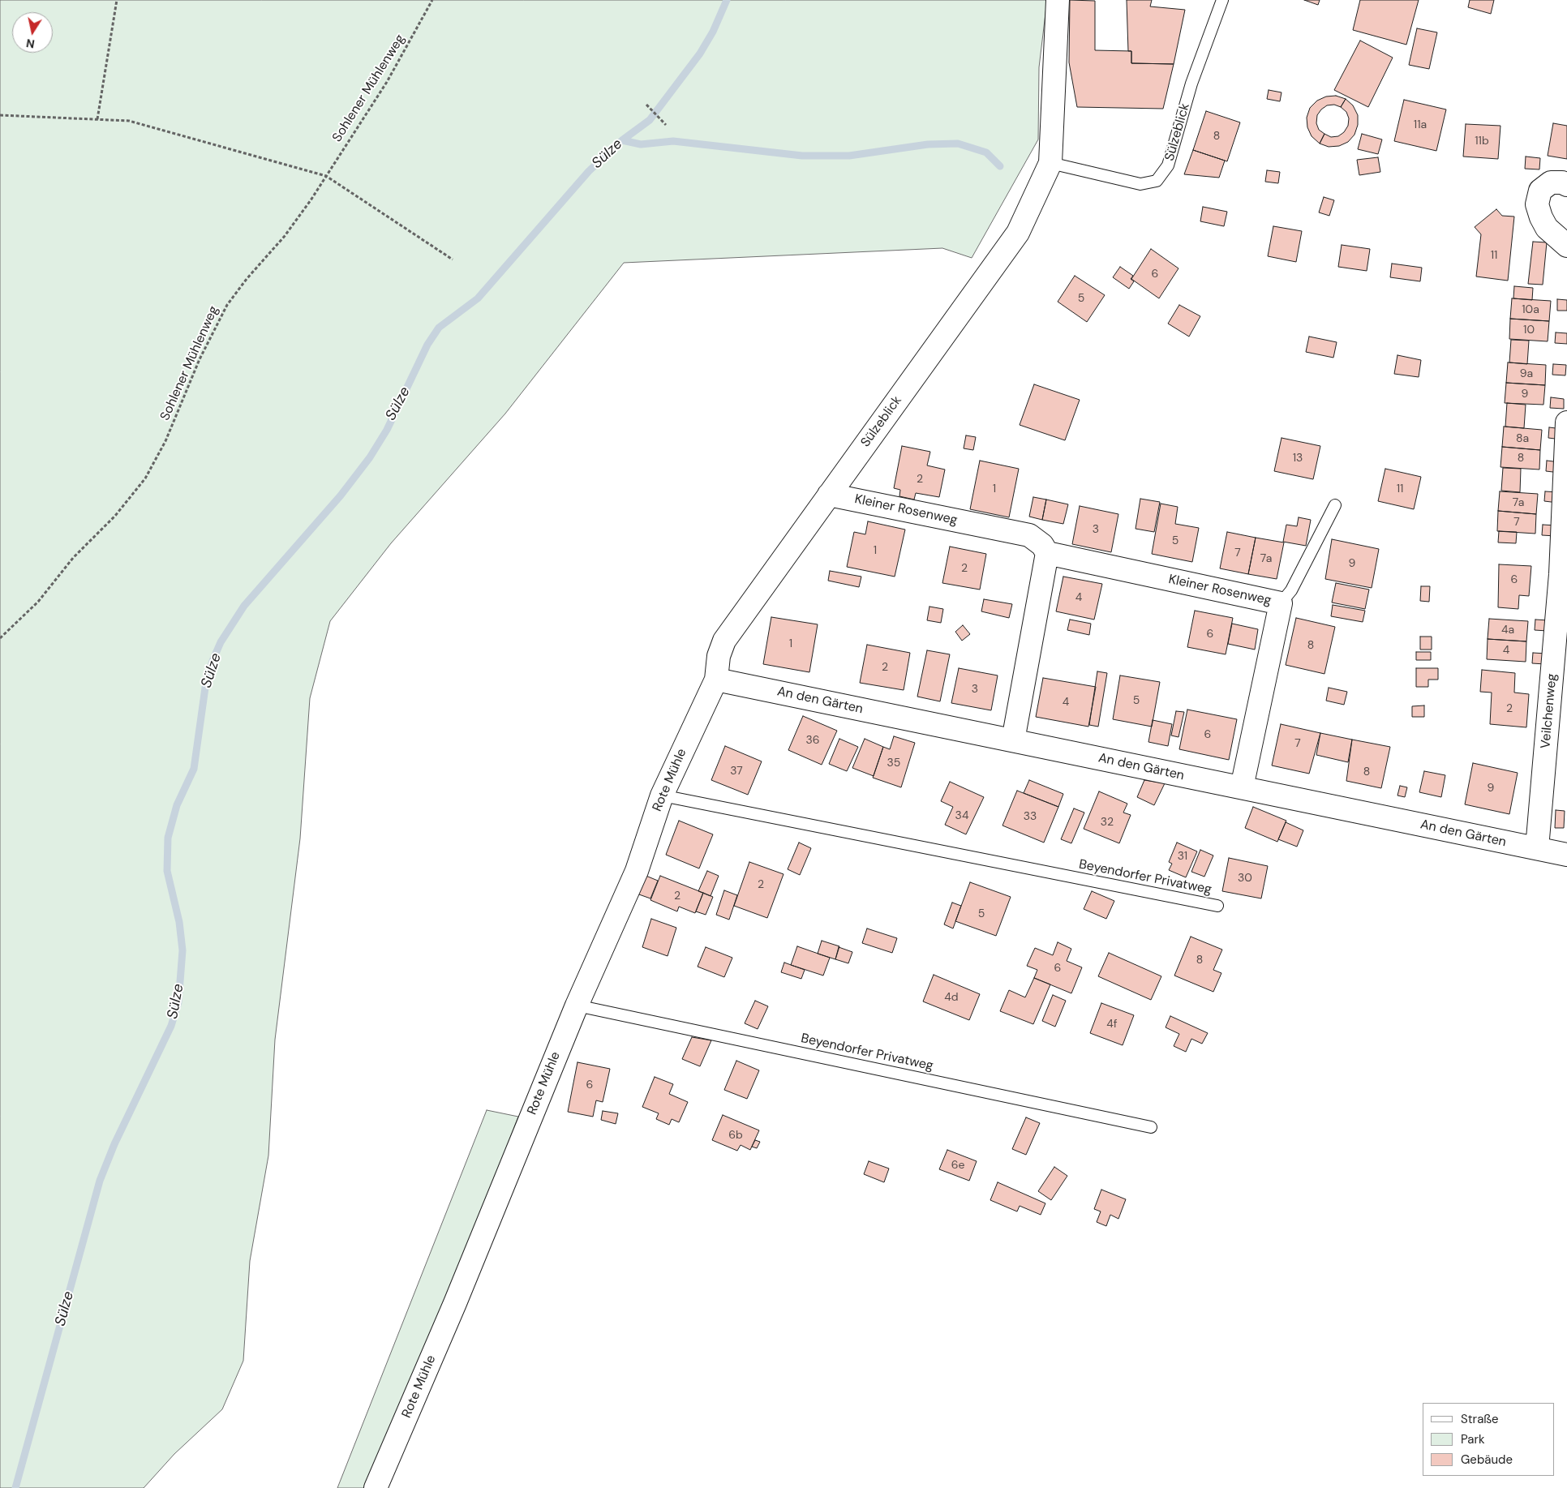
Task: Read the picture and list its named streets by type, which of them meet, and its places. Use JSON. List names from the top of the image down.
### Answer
{
  "streets": {
    "street": [
      "Sülzeblick",
      "Kleiner Rosenweg",
      "An den Gärten",
      "Veilchenweg",
      "Rote Mühle"
    ],
    "lane": ["Beyendorfer Privatweg"],
    "path": ["Sohlener Mühlenweg"]
  },
  "crossings": [
    ["Sülzeblick", "Kleiner Rosenweg"],
    ["Sülzeblick", "An den Gärten"],
    ["Sülzeblick", "Rote Mühle"],
    ["Kleiner Rosenweg", "An den Gärten"],
    ["An den Gärten", "Veilchenweg"],
    ["An den Gärten", "Rote Mühle"],
    ["Rote Mühle", "Beyendorfer Privatweg"]
  ],
  "water": ["Sülze"],
  "house_numbers": [
    "11a",
    "8",
    "11b",
    "11",
    "6",
    "5",
    "10a",
    "10",
    "9a",
    "9",
    "8a",
    "13",
    "8",
    "2",
    "1",
    "11",
    "7a",
    "7",
    "3",
    "5",
    "1",
    "7",
    "7a",
    "9",
    "2",
    "6",
    "4",
    "4a",
    "6",
    "1",
    "8",
    "4",
    "2",
    "3",
    "5",
    "4",
    "2",
    "6",
    "36",
    "7",
    "35",
    "37",
    "8",
    "9",
    "34",
    "33",
    "32",
    "31",
    "30",
    "2",
    "2",
    "5",
    "8",
    "6",
    "4d",
    "4f",
    "6",
    "6b",
    "6e"
  ],
  "legend": ["Straße", "Park", "Gebäude"],
  "north": "bottom"
}
